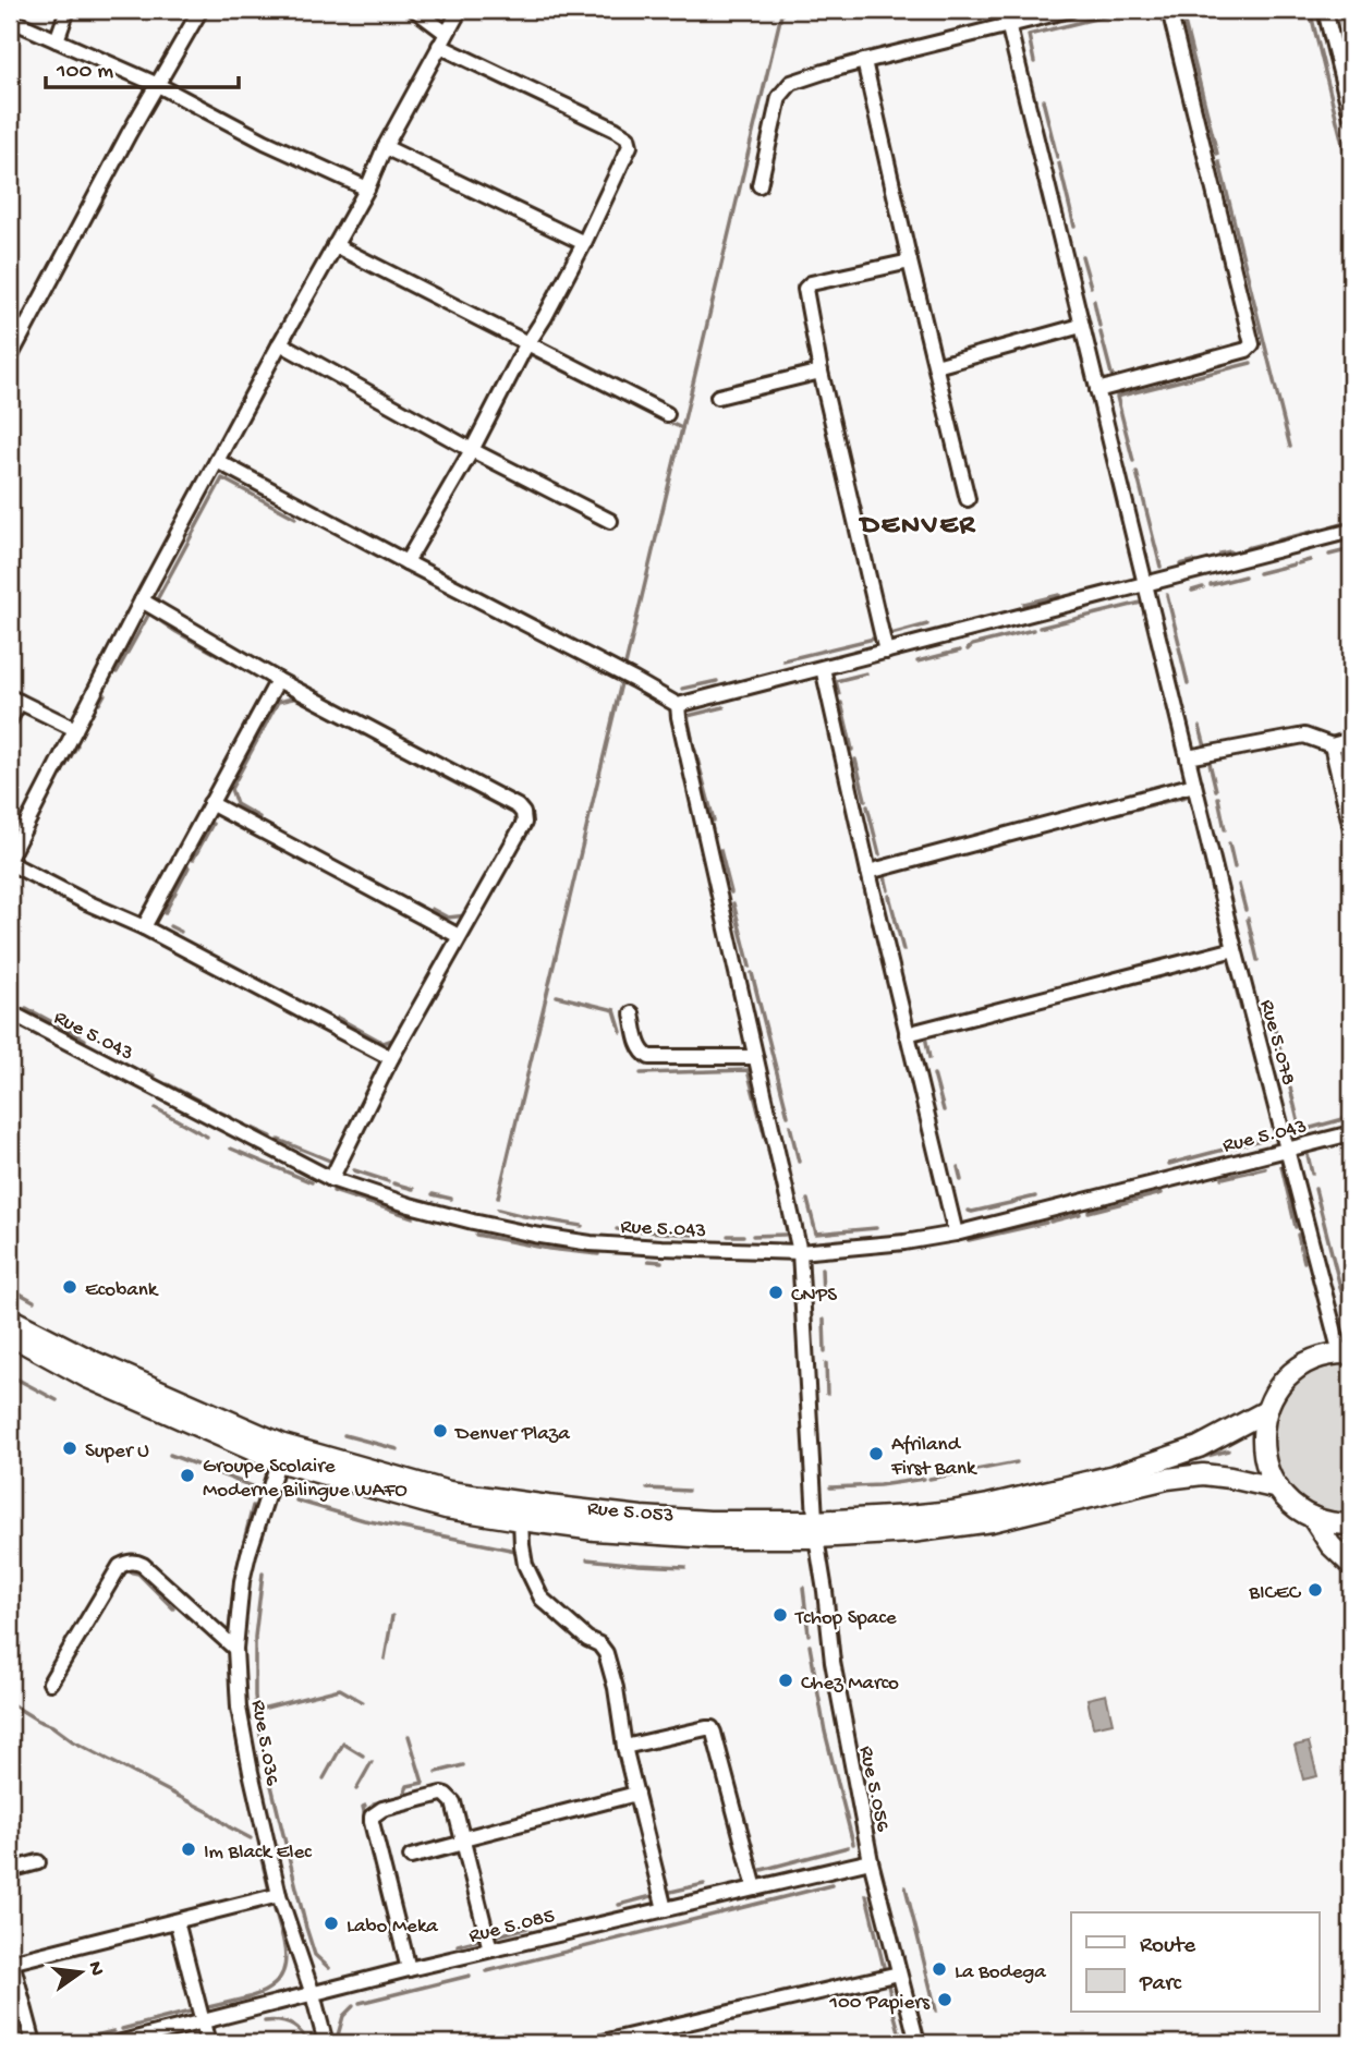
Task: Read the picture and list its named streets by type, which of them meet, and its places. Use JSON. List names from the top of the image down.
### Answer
{
  "streets": {
    "main road": ["Rue 5.053"],
    "street": [
      "Rue 5.043",
      "Rue 5.078",
      "Rue 5.036",
      "Rue 5.056",
      "Rue 5.085"
    ]
  },
  "crossings": [
    ["Rue 5.043", "Rue 5.078"],
    ["Rue 5.043", "Rue 5.056"],
    ["Rue 5.053", "Rue 5.036"],
    ["Rue 5.053", "Rue 5.056"],
    ["Rue 5.036", "Rue 5.085"],
    ["Rue 5.056", "Rue 5.085"]
  ],
  "districts": ["DENVER"],
  "places": [
    "Ecobank",
    "CNPS",
    "Denver Plaza",
    "Super U",
    "Afriland First Bank",
    "Groupe Scolaire Moderne Bilingue WAFO",
    "BICEC",
    "Tchop Space",
    "Chez Marco",
    "Im Black Elec",
    "Labo Meka",
    "La Bodega",
    "100 Papiers"
  ],
  "legend": ["Route", "Parc"],
  "scale_bar": "100 m",
  "north": "right"
}
